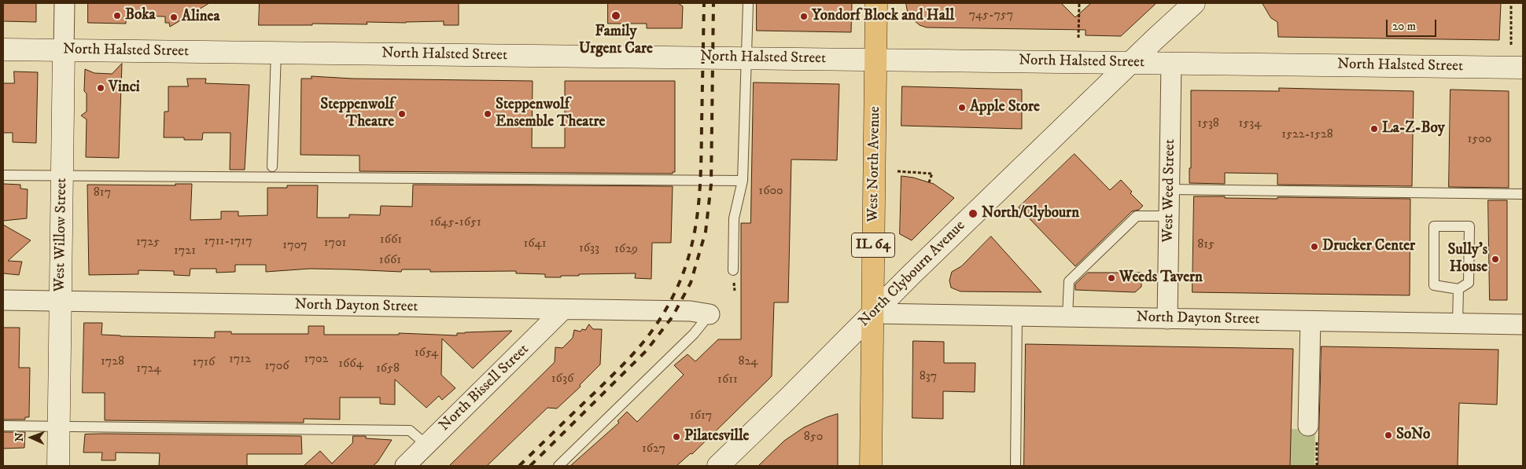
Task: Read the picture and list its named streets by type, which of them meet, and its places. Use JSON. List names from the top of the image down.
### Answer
{
  "streets": {
    "main road": [
      "North Halsted Street",
      "West North Avenue",
      "West Willow Street",
      "IL 64",
      "North Clybourn Avenue"
    ],
    "street": ["West Weed Street", "North Dayton Street", "North Bissell Street"]
  },
  "crossings": [
    ["North Halsted Street", "West North Avenue"],
    ["North Halsted Street", "West Weed Street"],
    ["North Halsted Street", "West Willow Street"],
    ["North Halsted Street", "North Clybourn Avenue"],
    ["West North Avenue", "North Clybourn Avenue"],
    ["West North Avenue", "North Dayton Street"],
    ["West Weed Street", "North Dayton Street"],
    ["West Willow Street", "North Dayton Street"],
    ["North Clybourn Avenue", "North Dayton Street"],
    ["North Dayton Street", "North Bissell Street"]
  ],
  "places": [
    "Boka",
    "Family Urgent Care",
    "Yondorf Block and Hall",
    "Alinea",
    "Vinci",
    "Apple Store",
    "Steppenwolf Theatre",
    "Steppenwolf Ensemble Theatre",
    "La-Z-Boy",
    "North/Clybourn",
    "Drucker Center",
    "Sully’s House",
    "Weeds Tavern",
    "SoNo",
    "Pilatesville"
  ],
  "house_numbers": [
    "745-757",
    "1538",
    "1534",
    "1522-1528",
    "1500",
    "1600",
    "817",
    "1645-1651",
    "1661",
    "1711-1717",
    "1725",
    "1701",
    "1641",
    "815",
    "1707",
    "1633",
    "1629",
    "1721",
    "1661",
    "1654",
    "1712",
    "1702",
    "1728",
    "824",
    "1716",
    "1664",
    "1706",
    "1724",
    "1658",
    "837",
    "1636",
    "1611",
    "1617",
    "850",
    "1627"
  ],
  "scale_bar": "20 m",
  "north": "left"
}
